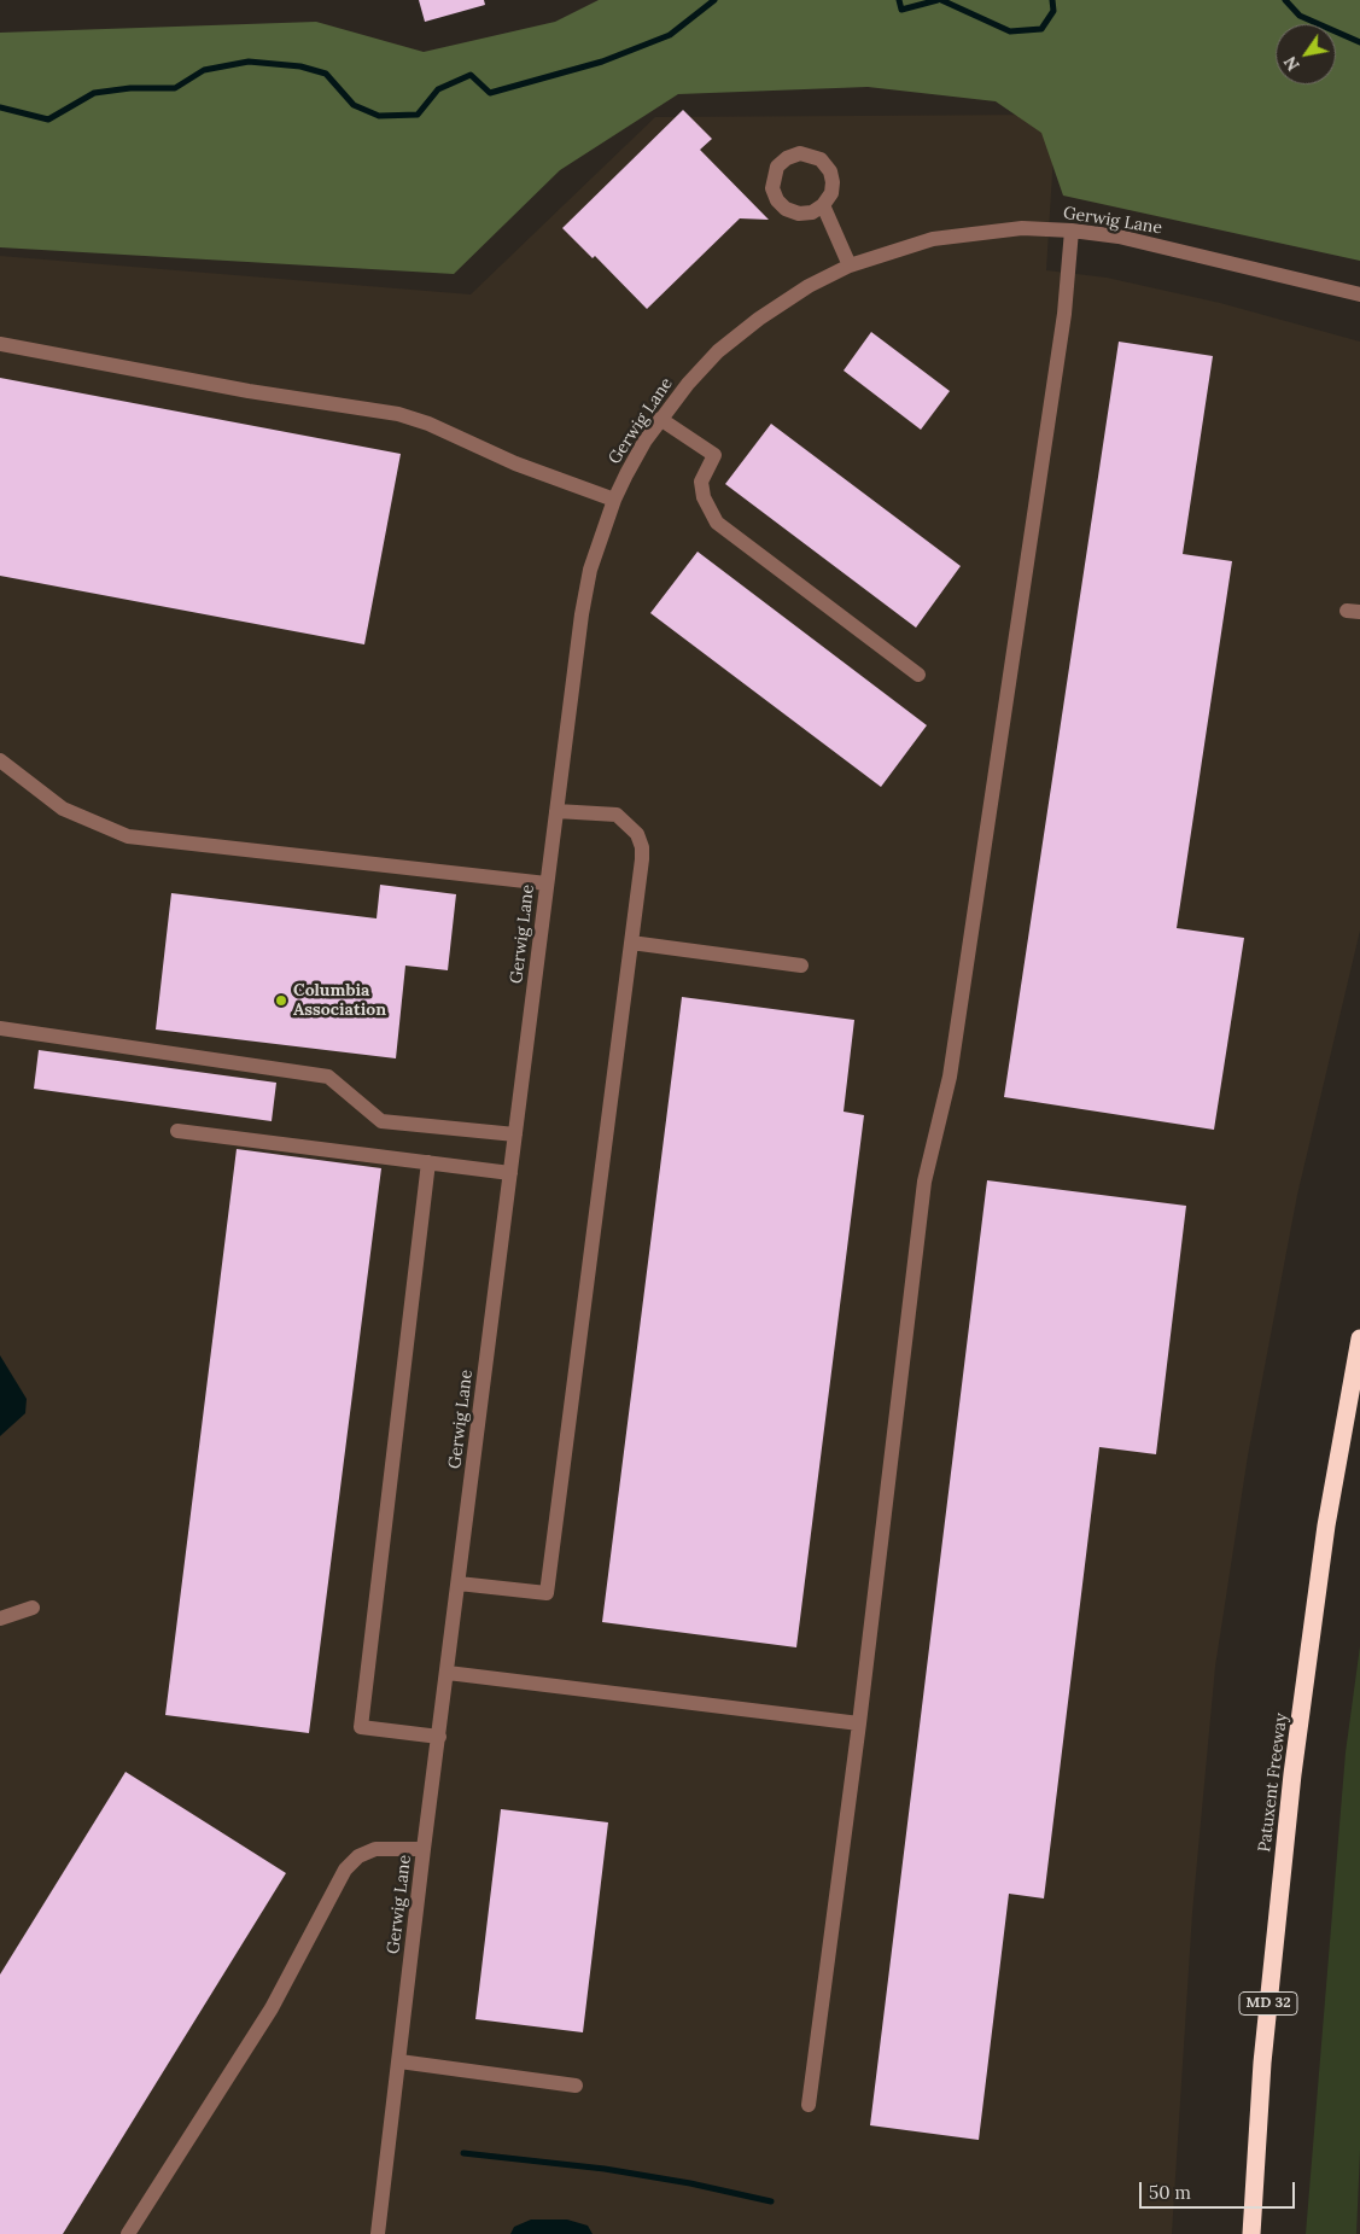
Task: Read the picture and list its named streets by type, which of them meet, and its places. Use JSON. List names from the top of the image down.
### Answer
{
  "streets": {
    "highway": ["Patuxent Freeway", "MD 32"],
    "street": ["Gerwig Lane"]
  },
  "places": ["Columbia Association"],
  "scale_bar": "50 m",
  "north": "bottom left"
}
